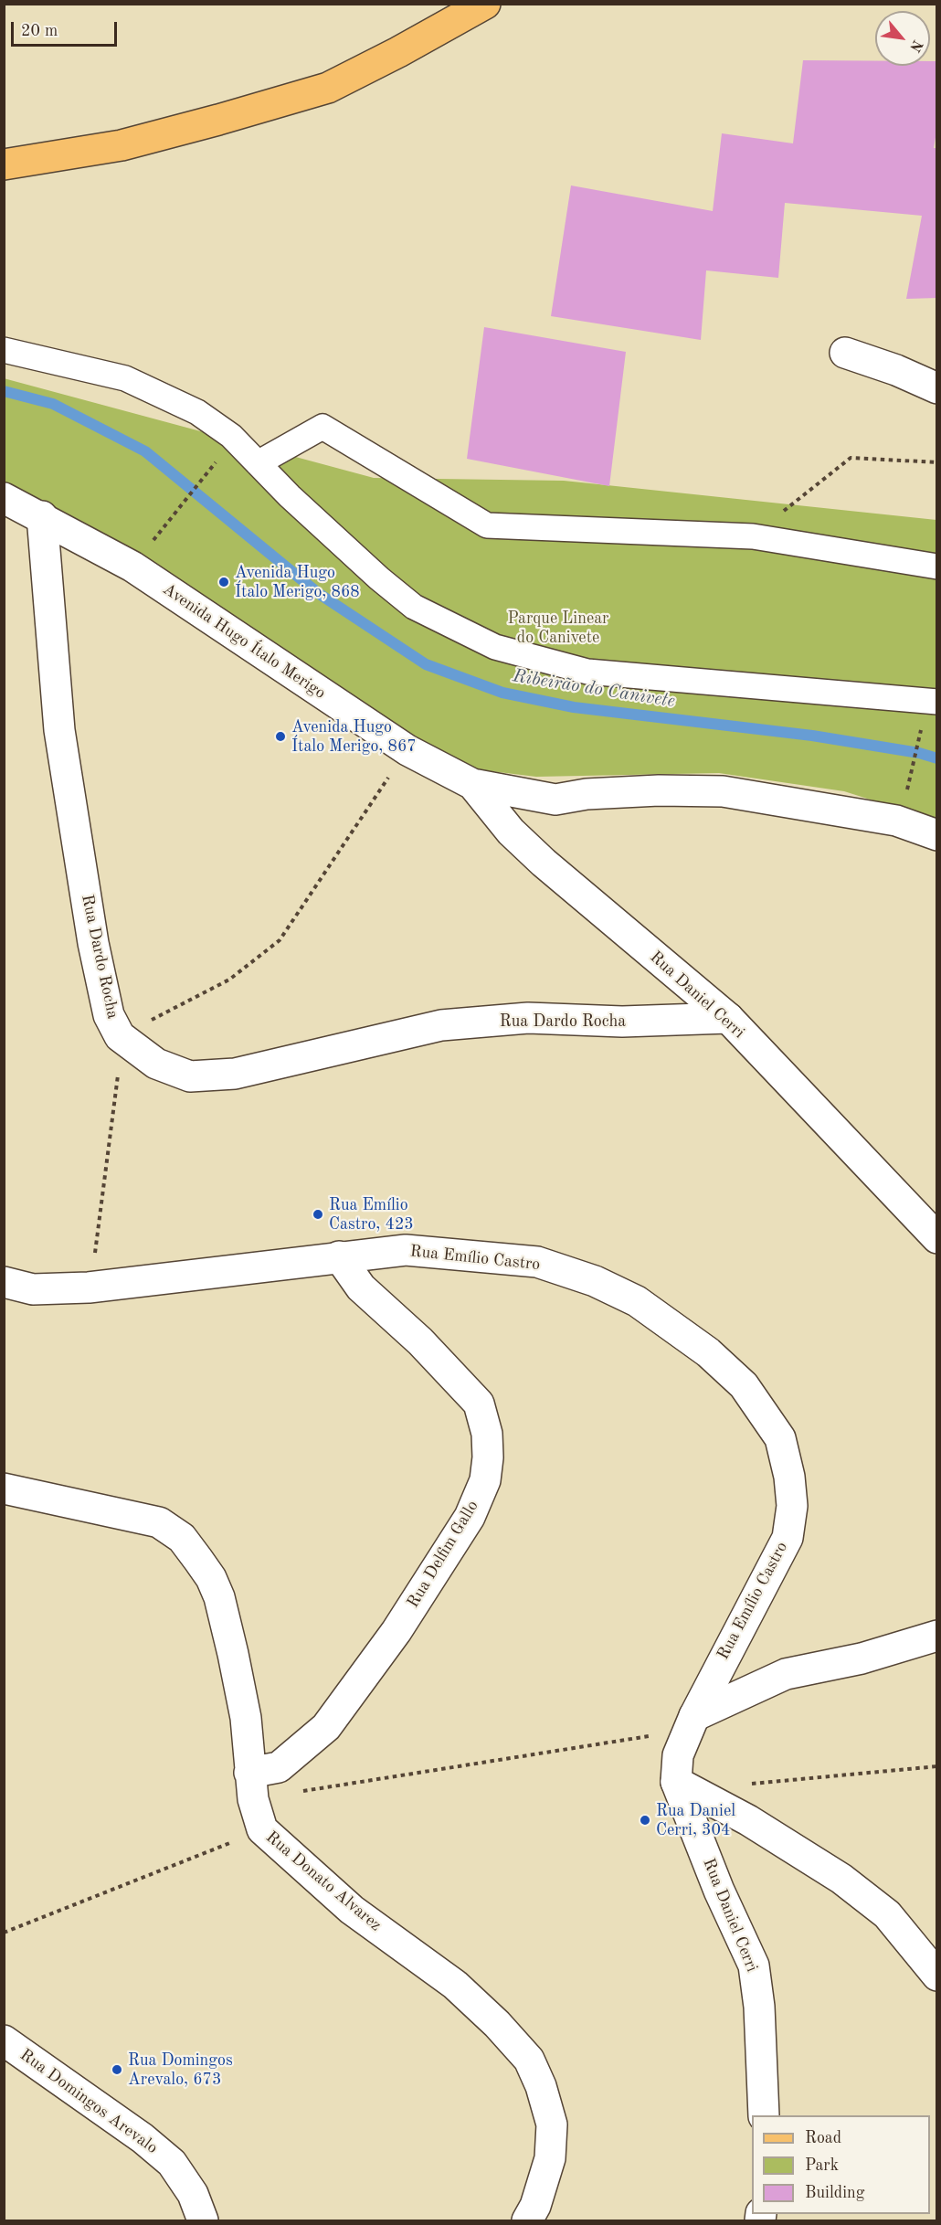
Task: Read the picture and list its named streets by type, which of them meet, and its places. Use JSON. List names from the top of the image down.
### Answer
{
  "streets": {
    "street": [
      "Avenida Hugo Ítalo Merigo",
      "Rua Dardo Rocha",
      "Rua Daniel Cerri",
      "Rua Emílio Castro",
      "Rua Delfim Gallo",
      "Rua Donato Alvarez",
      "Rua Domingos Arevalo"
    ]
  },
  "crossings": [
    ["Avenida Hugo Ítalo Merigo", "Rua Dardo Rocha"],
    ["Avenida Hugo Ítalo Merigo", "Rua Daniel Cerri"],
    ["Rua Dardo Rocha", "Rua Daniel Cerri"],
    ["Rua Daniel Cerri", "Rua Emílio Castro"],
    ["Rua Emílio Castro", "Rua Delfim Gallo"],
    ["Rua Delfim Gallo", "Rua Donato Alvarez"]
  ],
  "water": ["Ribeirão do Canivete"],
  "parks": ["Parque Linear do Canivete"],
  "places": [
    "Avenida Hugo Ítalo Merigo, 868",
    "Avenida Hugo Ítalo Merigo, 867",
    "Rua Emílio Castro, 423",
    "Rua Daniel Cerri, 304",
    "Rua Domingos Arevalo, 673"
  ],
  "legend": ["Road", "Park", "Building"],
  "scale_bar": "20 m",
  "north": "bottom right"
}
